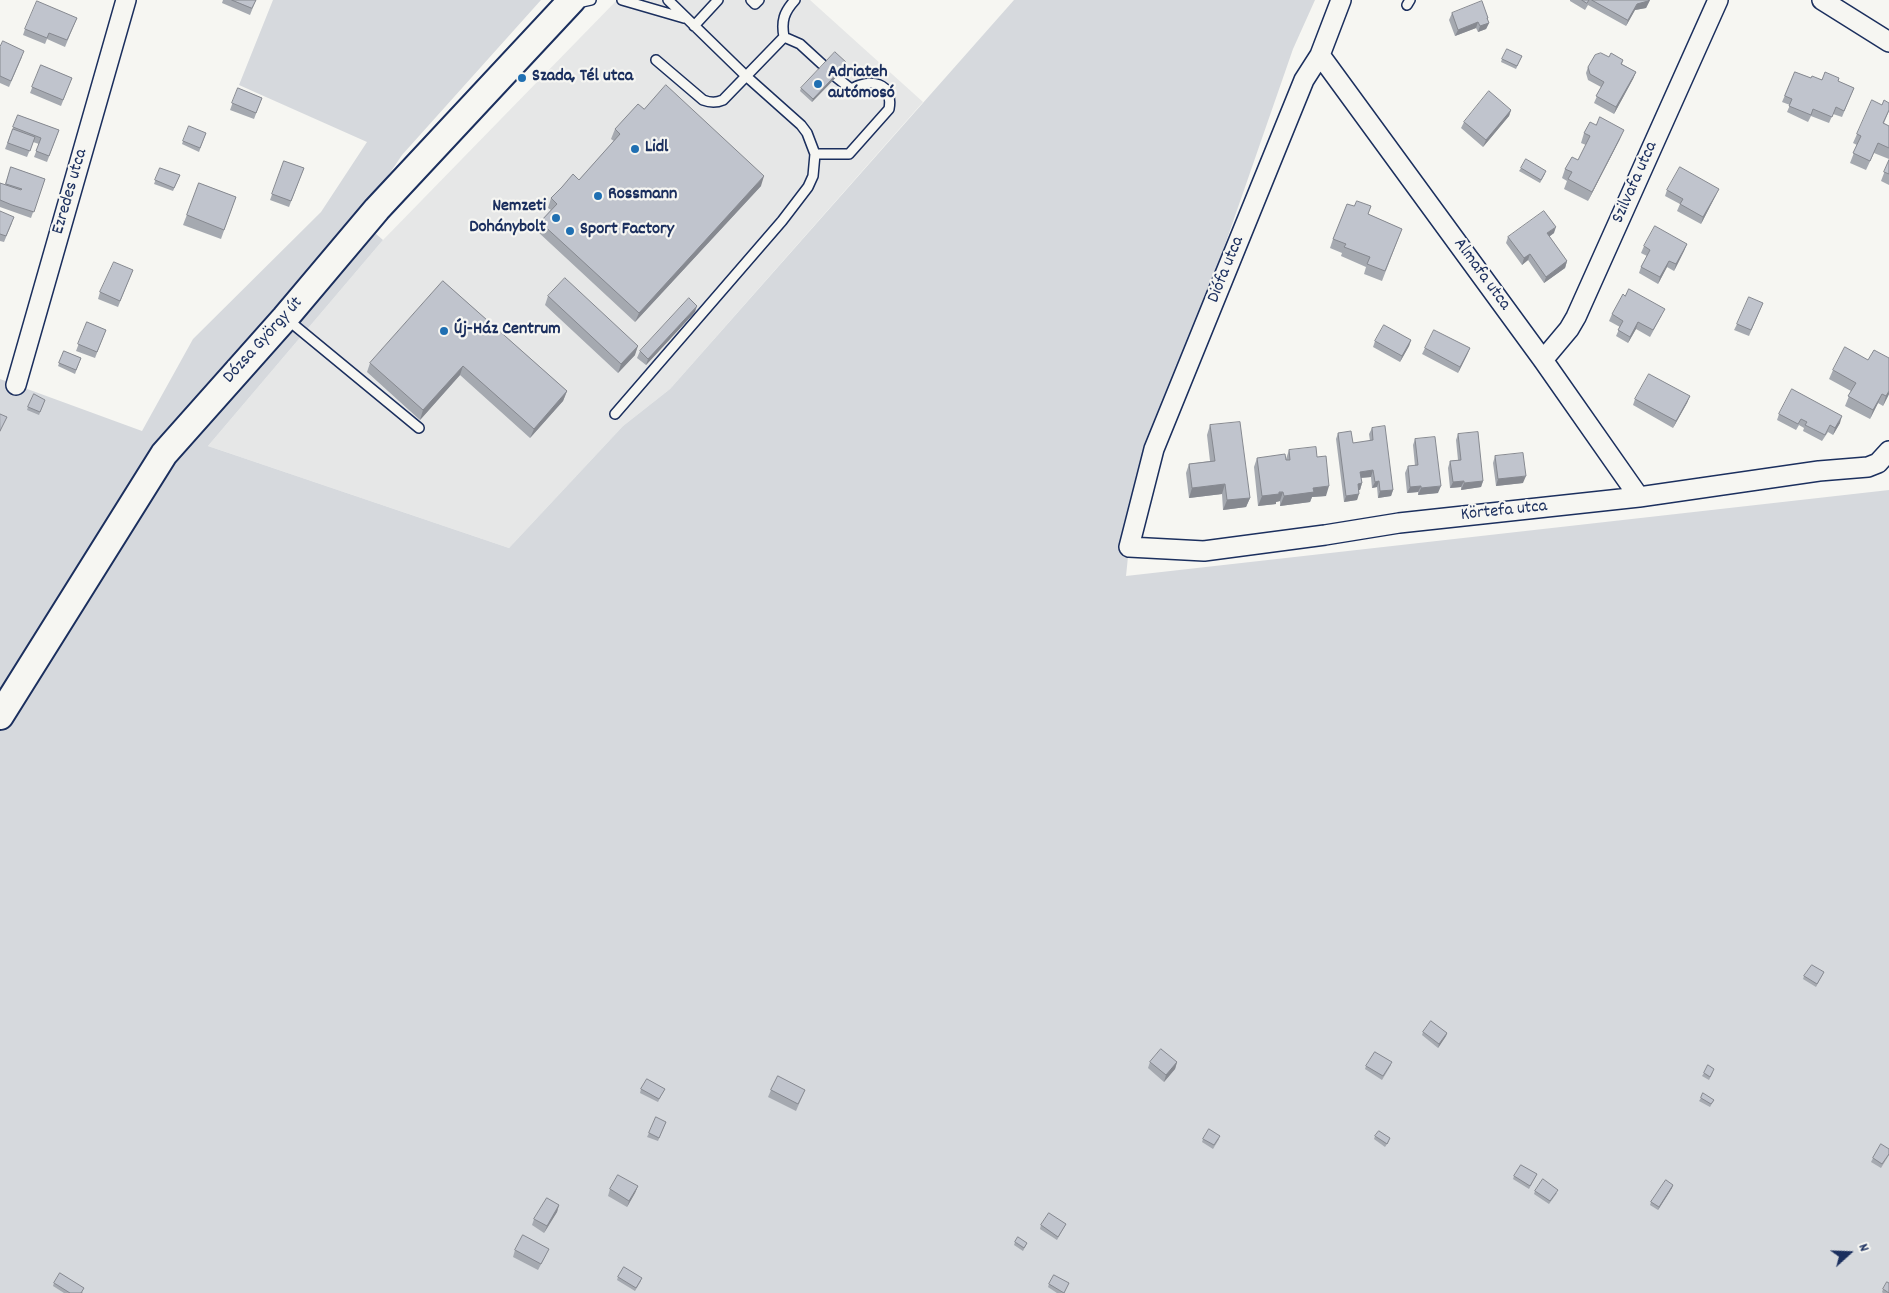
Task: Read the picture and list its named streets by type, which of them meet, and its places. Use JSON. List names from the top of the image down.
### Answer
{
  "streets": {
    "main road": ["Dózsa György út"],
    "street": [
      "Szilvafa utca",
      "Ezredes utca",
      "Diófa utca",
      "Almafa utca",
      "Körtefa utca"
    ]
  },
  "crossings": [
    ["Szilvafa utca", "Almafa utca"],
    ["Diófa utca", "Almafa utca"],
    ["Diófa utca", "Körtefa utca"],
    ["Almafa utca", "Körtefa utca"]
  ],
  "places": [
    "Szada, Tél utca",
    "Adriateh autómosó",
    "Lidl",
    "Rossmann",
    "Nemzeti Dohánybolt",
    "Sport Factory",
    "Új-Ház Centrum"
  ],
  "north": "right"
}
